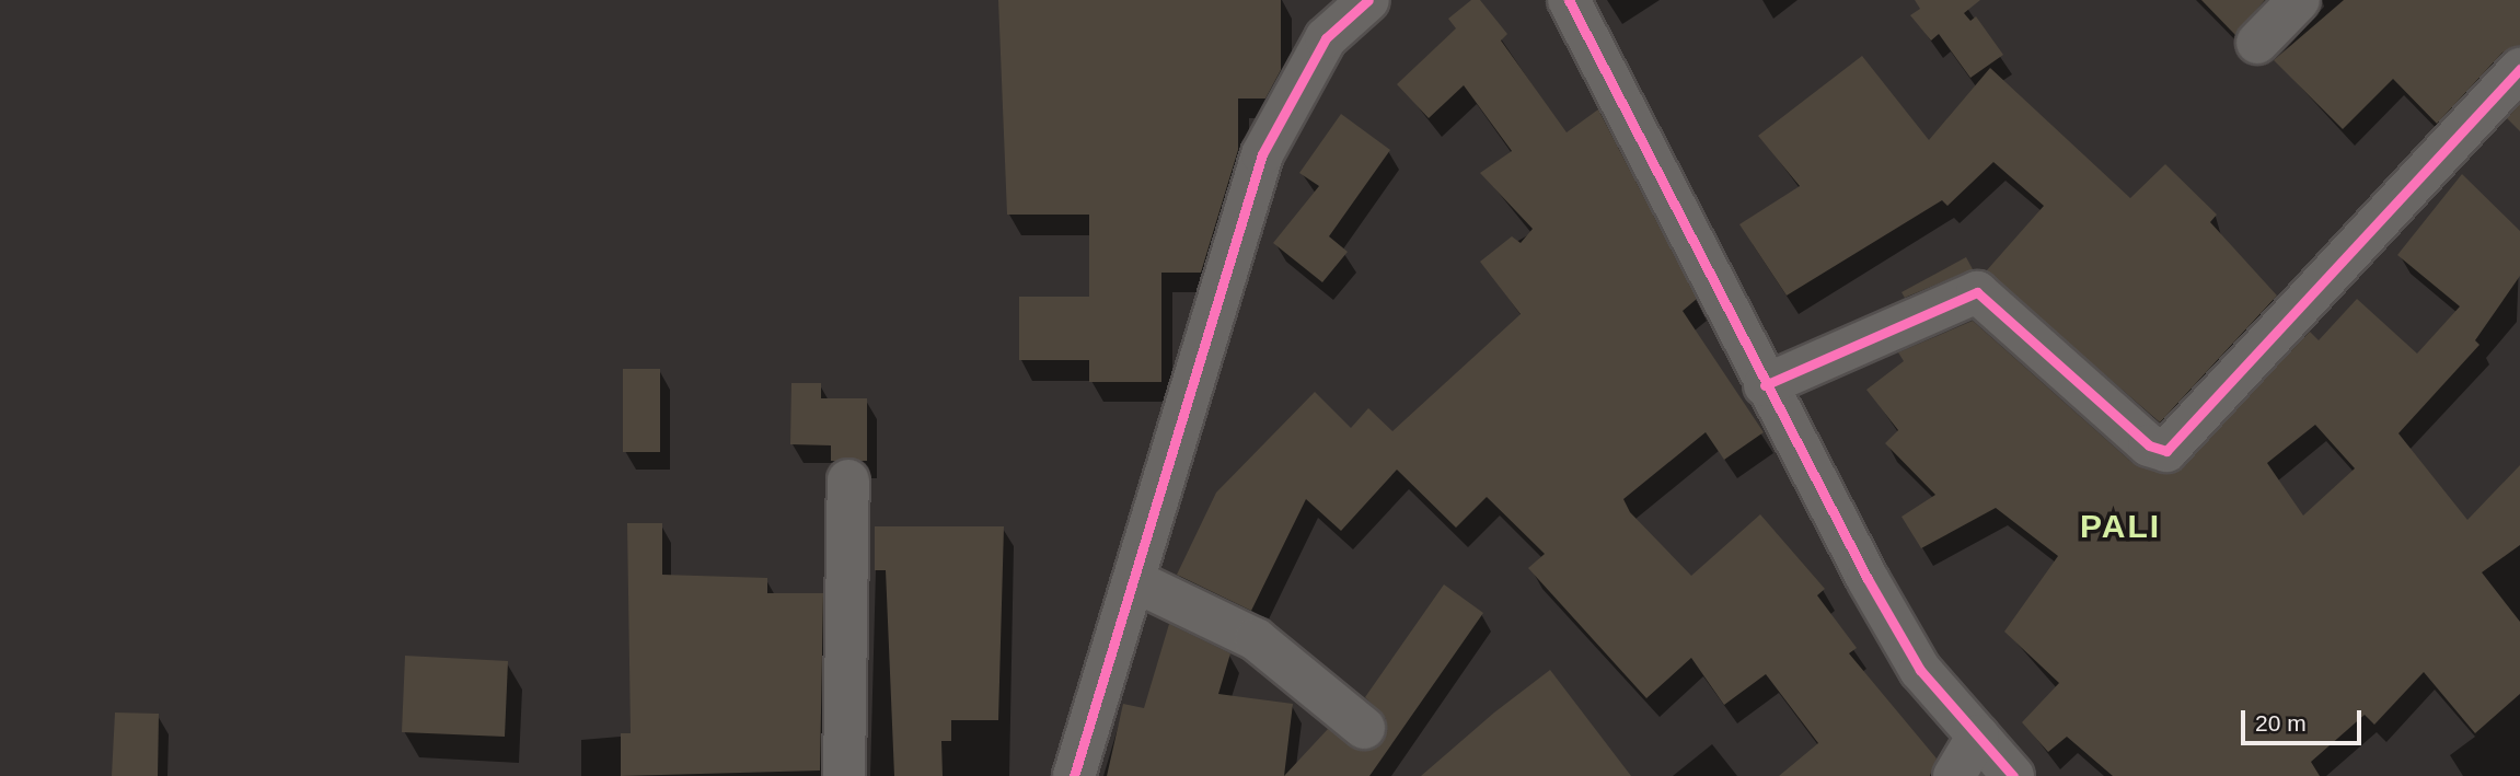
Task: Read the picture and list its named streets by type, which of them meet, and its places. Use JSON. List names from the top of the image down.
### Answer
{
  "districts": ["PALI"],
  "scale_bar": "20 m"
}
